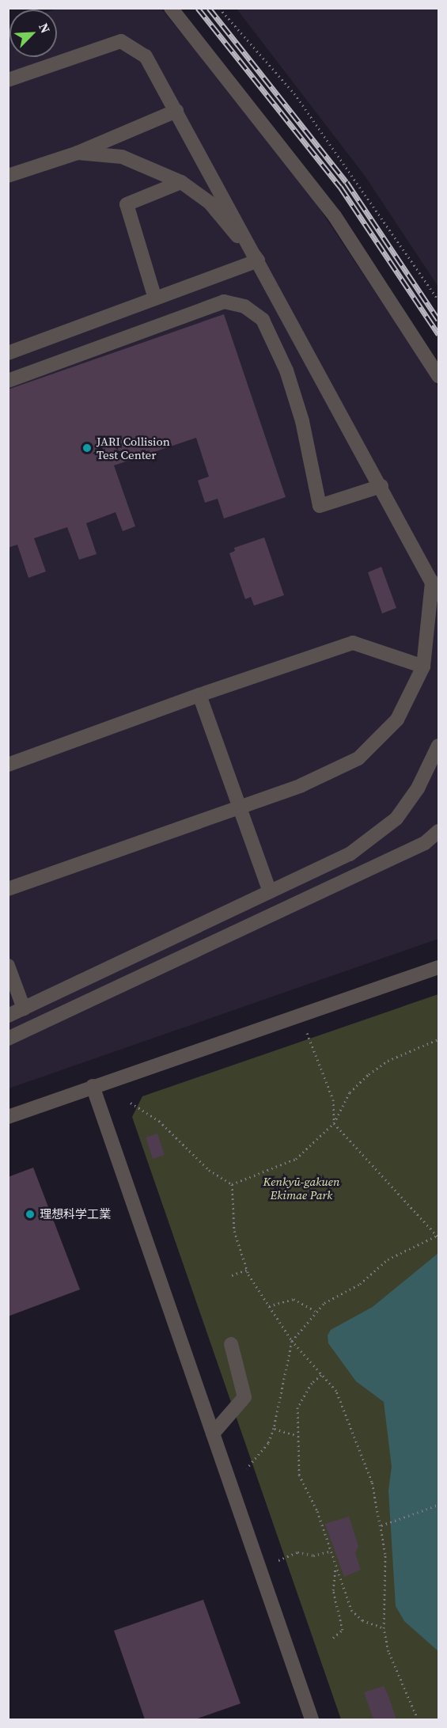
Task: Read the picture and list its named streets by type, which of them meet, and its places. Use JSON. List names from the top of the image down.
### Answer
{
  "parks": ["Kenkyū-gakuen Ekimae Park"],
  "places": ["JARI Collision Test Center", "理想科学工業"],
  "north": "top right"
}
